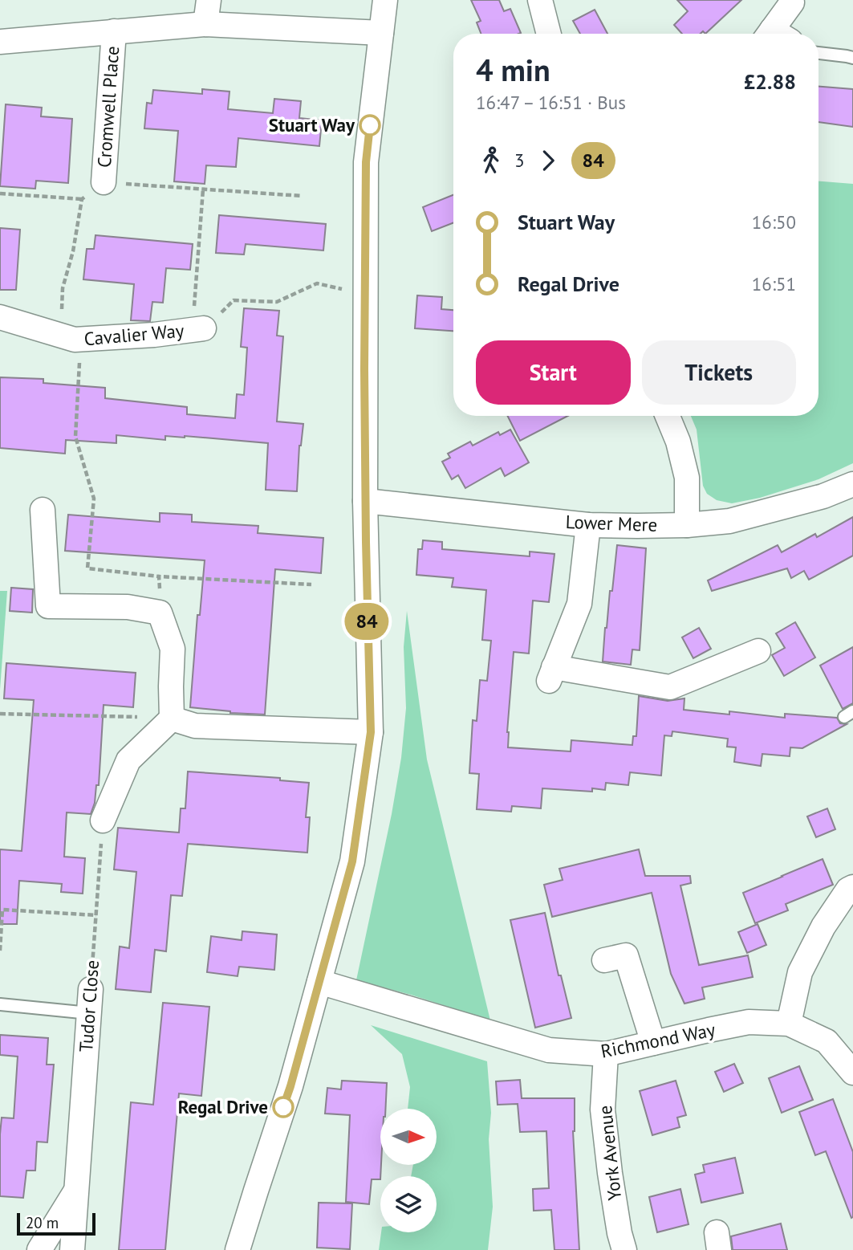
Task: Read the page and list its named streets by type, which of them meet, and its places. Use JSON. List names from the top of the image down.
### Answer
{
  "streets": {
    "street": [
      "Cromwell Place",
      "Cavalier Way",
      "Lower Mere",
      "Tudor Close",
      "Richmond Way",
      "York Avenue"
    ]
  },
  "crossings": [
    ["Richmond Way", "York Avenue"]
  ],
  "places": ["Stuart Way", "Regal Drive"],
  "lines": ["bus line 84"],
  "scale_bar": "20 m",
  "north": "right",
  "page": {
    "on_map": "84",
    "heading": ["4 min", "16:47 – 16:51 · Bus", "£2.88"],
    "legs": ["3", "84"],
    "list": [
      {
        "name": "Stuart Way",
        "value": "16:50"
      },
      {
        "name": "Regal Drive",
        "value": "16:51"
      }
    ],
    "buttons": ["Start", "Tickets"],
    "scale": "20 m"
  }
}
